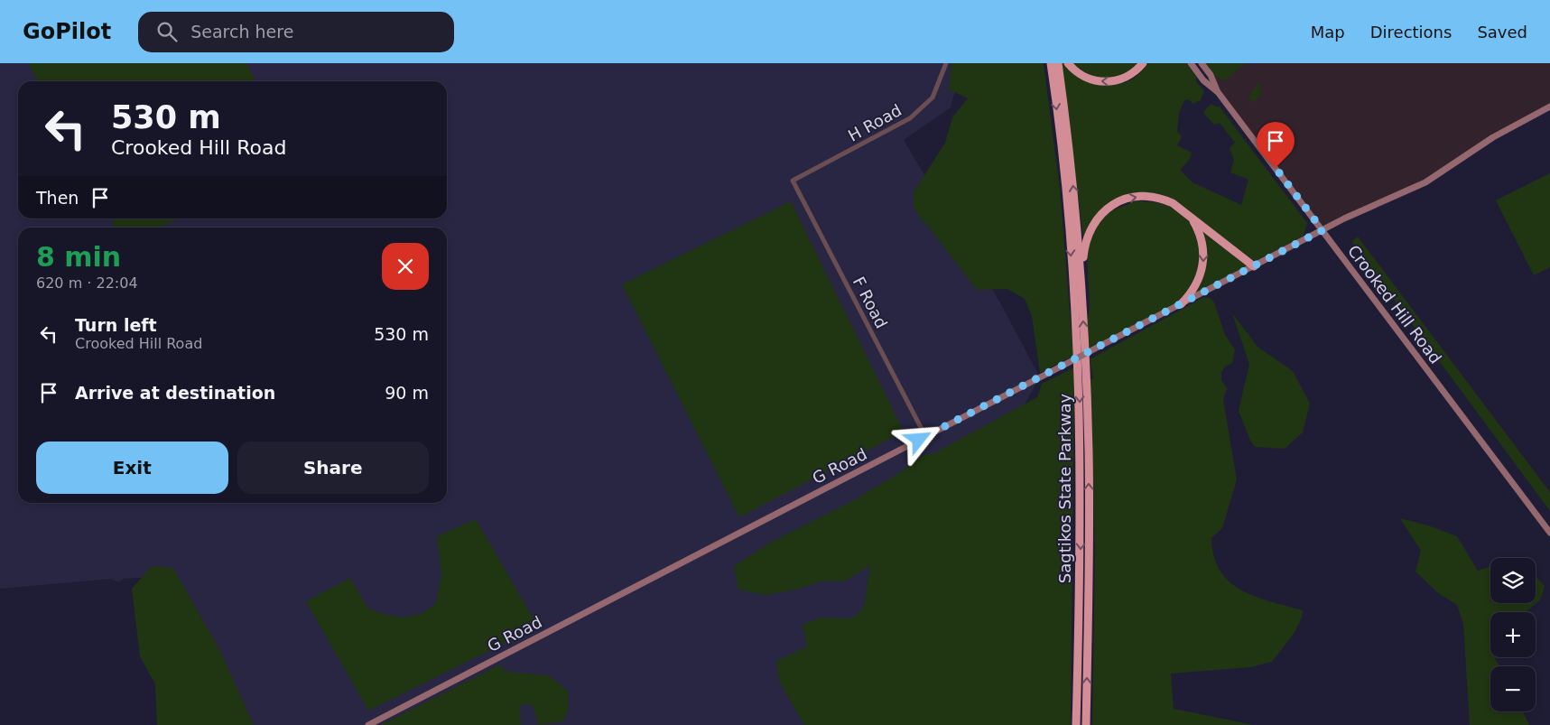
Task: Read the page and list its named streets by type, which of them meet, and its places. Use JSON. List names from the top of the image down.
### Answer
{
  "streets": {
    "highway": ["Sagtikos State Parkway"],
    "street": [
      "H Road",
      "F Road",
      "Crooked Hill Road",
      "G Road"
    ]
  },
  "crossings": [
    ["H Road", "F Road"],
    ["F Road", "G Road"],
    ["Crooked Hill Road", "G Road"]
  ],
  "page": {
    "header": "GoPilot",
    "search": "Search here",
    "nav": ["Map", "Directions", "Saved"],
    "turn": ["530 m", "Crooked Hill Road"],
    "then": "Then",
    "heading": ["8 min", "620 m · 22:04"],
    "list": [
      {
        "name": "Turn left",
        "note": "Crooked Hill Road",
        "value": "530 m"
      },
      {
        "name": "Arrive at destination",
        "value": "90 m"
      }
    ],
    "buttons": ["Exit", "Share"],
    "map_buttons": ["+", "−"]
  }
}
